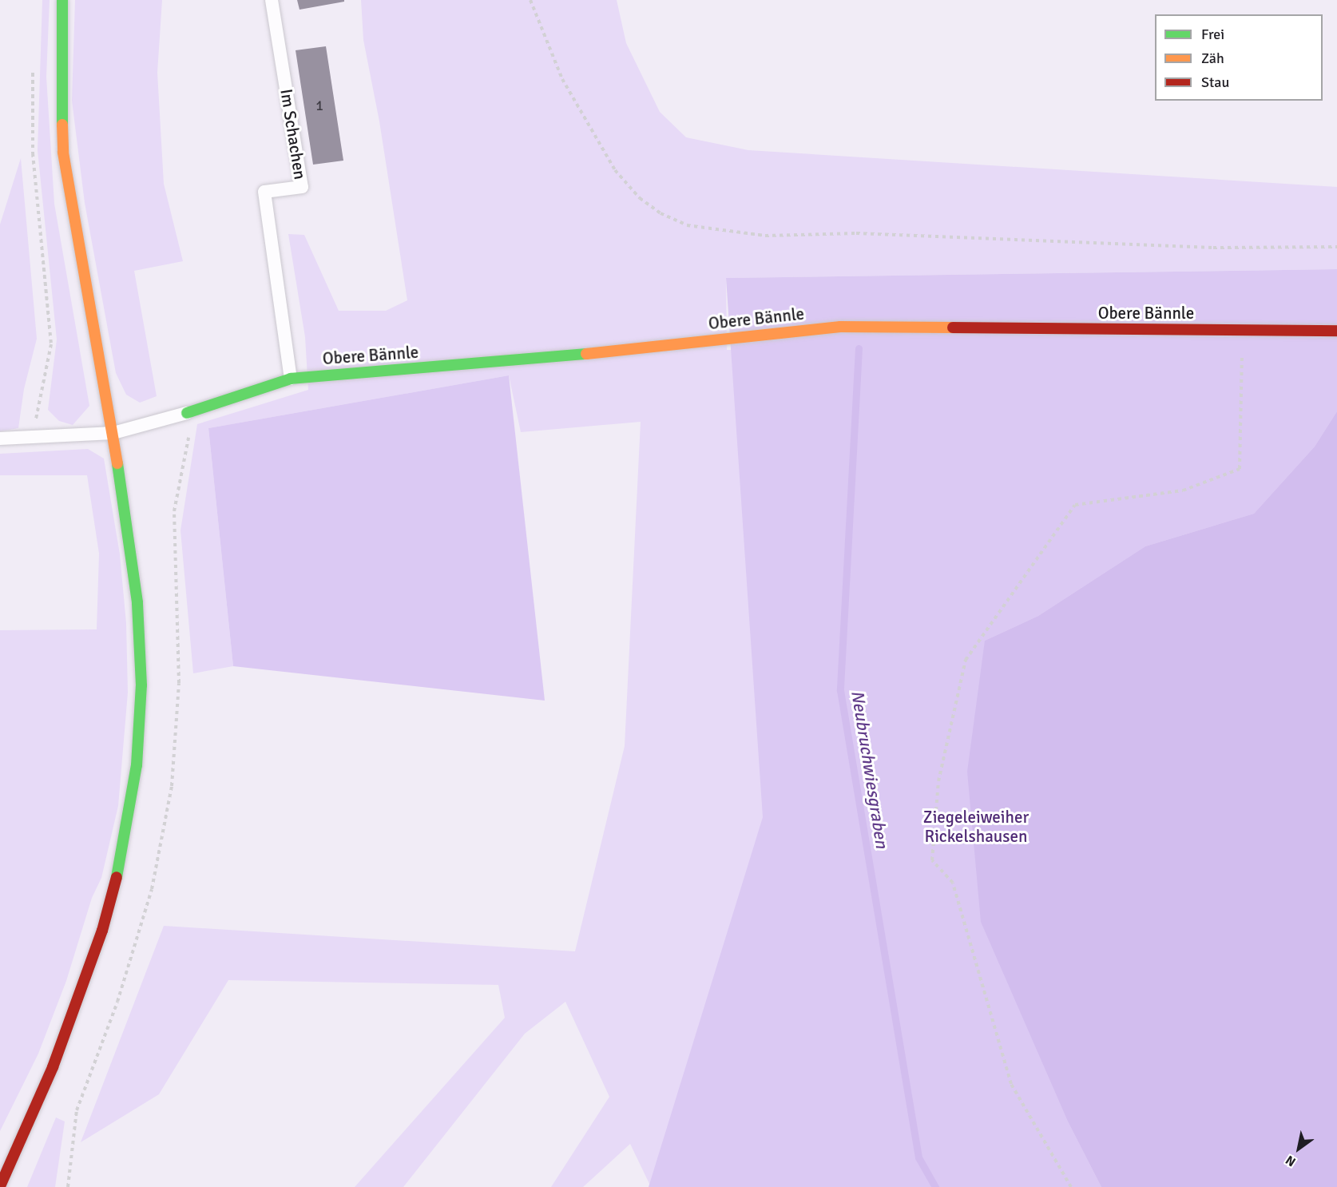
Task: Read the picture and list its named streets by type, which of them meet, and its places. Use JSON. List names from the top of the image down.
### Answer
{
  "streets": {
    "main road": ["Obere Bännle"],
    "lane": ["Im Schachen"]
  },
  "crossings": [
    ["Im Schachen", "Obere Bännle"]
  ],
  "water": ["Neubruchwiesgraben"],
  "parks": ["Ziegeleiweiher Rickelshausen"],
  "house_numbers": ["1"],
  "legend": ["Frei", "Zäh", "Stau"],
  "north": "bottom left"
}
